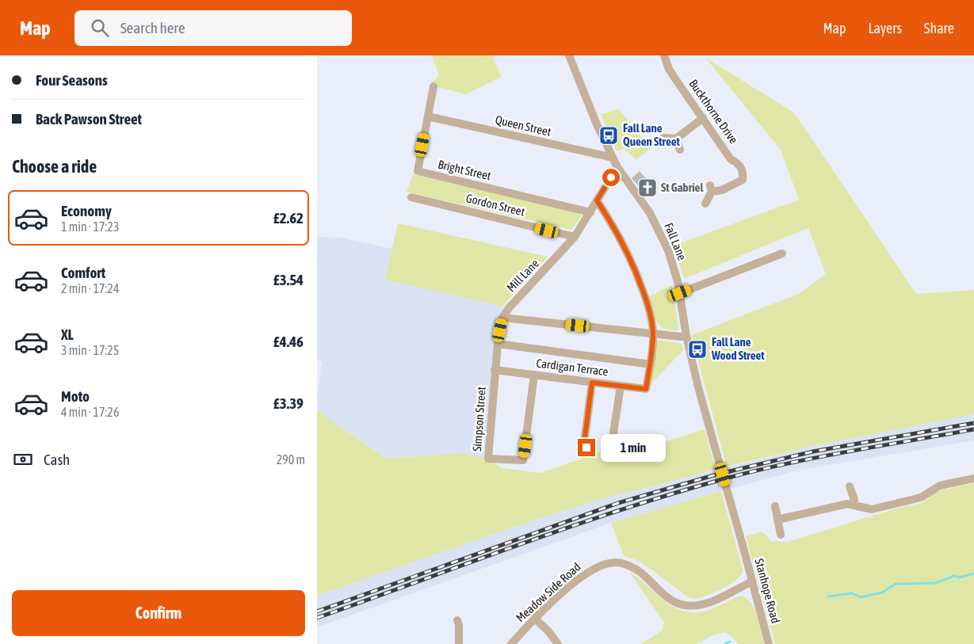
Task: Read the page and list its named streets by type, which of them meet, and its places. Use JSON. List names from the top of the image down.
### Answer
{
  "streets": {
    "street": [
      "Buckthorne Drive",
      "Queen Street",
      "Bright Street",
      "Gordon Street",
      "Fall Lane",
      "Mill Lane",
      "Cardigan Terrace",
      "Simpson Street",
      "Stanhope Road",
      "Meadow Side Road"
    ]
  },
  "crossings": [
    ["Queen Street", "Bright Street"],
    ["Queen Street", "Fall Lane"],
    ["Bright Street", "Mill Lane"],
    ["Gordon Street", "Mill Lane"],
    ["Fall Lane", "Mill Lane"],
    ["Fall Lane", "Stanhope Road"],
    ["Mill Lane", "Cardigan Terrace"],
    ["Mill Lane", "Simpson Street"],
    ["Cardigan Terrace", "Simpson Street"],
    ["Stanhope Road", "Meadow Side Road"]
  ],
  "places": {
    "bus stop": ["Fall Lane Queen Street", "Fall Lane Wood Street"],
    "church": ["St Gabriel"]
  },
  "page": {
    "header": "Map",
    "search": "Search here",
    "nav": ["Map", "Layers", "Share"],
    "banner": ["Four Seasons", "Back Pawson Street"],
    "heading": "Choose a ride",
    "list": [
      {
        "name": "Economy",
        "note": "1 min · 17:23",
        "value": "£2.62"
      },
      {
        "name": "Comfort",
        "note": "2 min · 17:24",
        "value": "£3.54"
      },
      {
        "name": "XL",
        "note": "3 min · 17:25",
        "value": "£4.46"
      },
      {
        "name": "Moto",
        "note": "4 min · 17:26",
        "value": "£3.39"
      }
    ],
    "bubble": "1 min",
    "pay": ["Cash", "290 m"],
    "buttons": "Confirm"
  }
}
